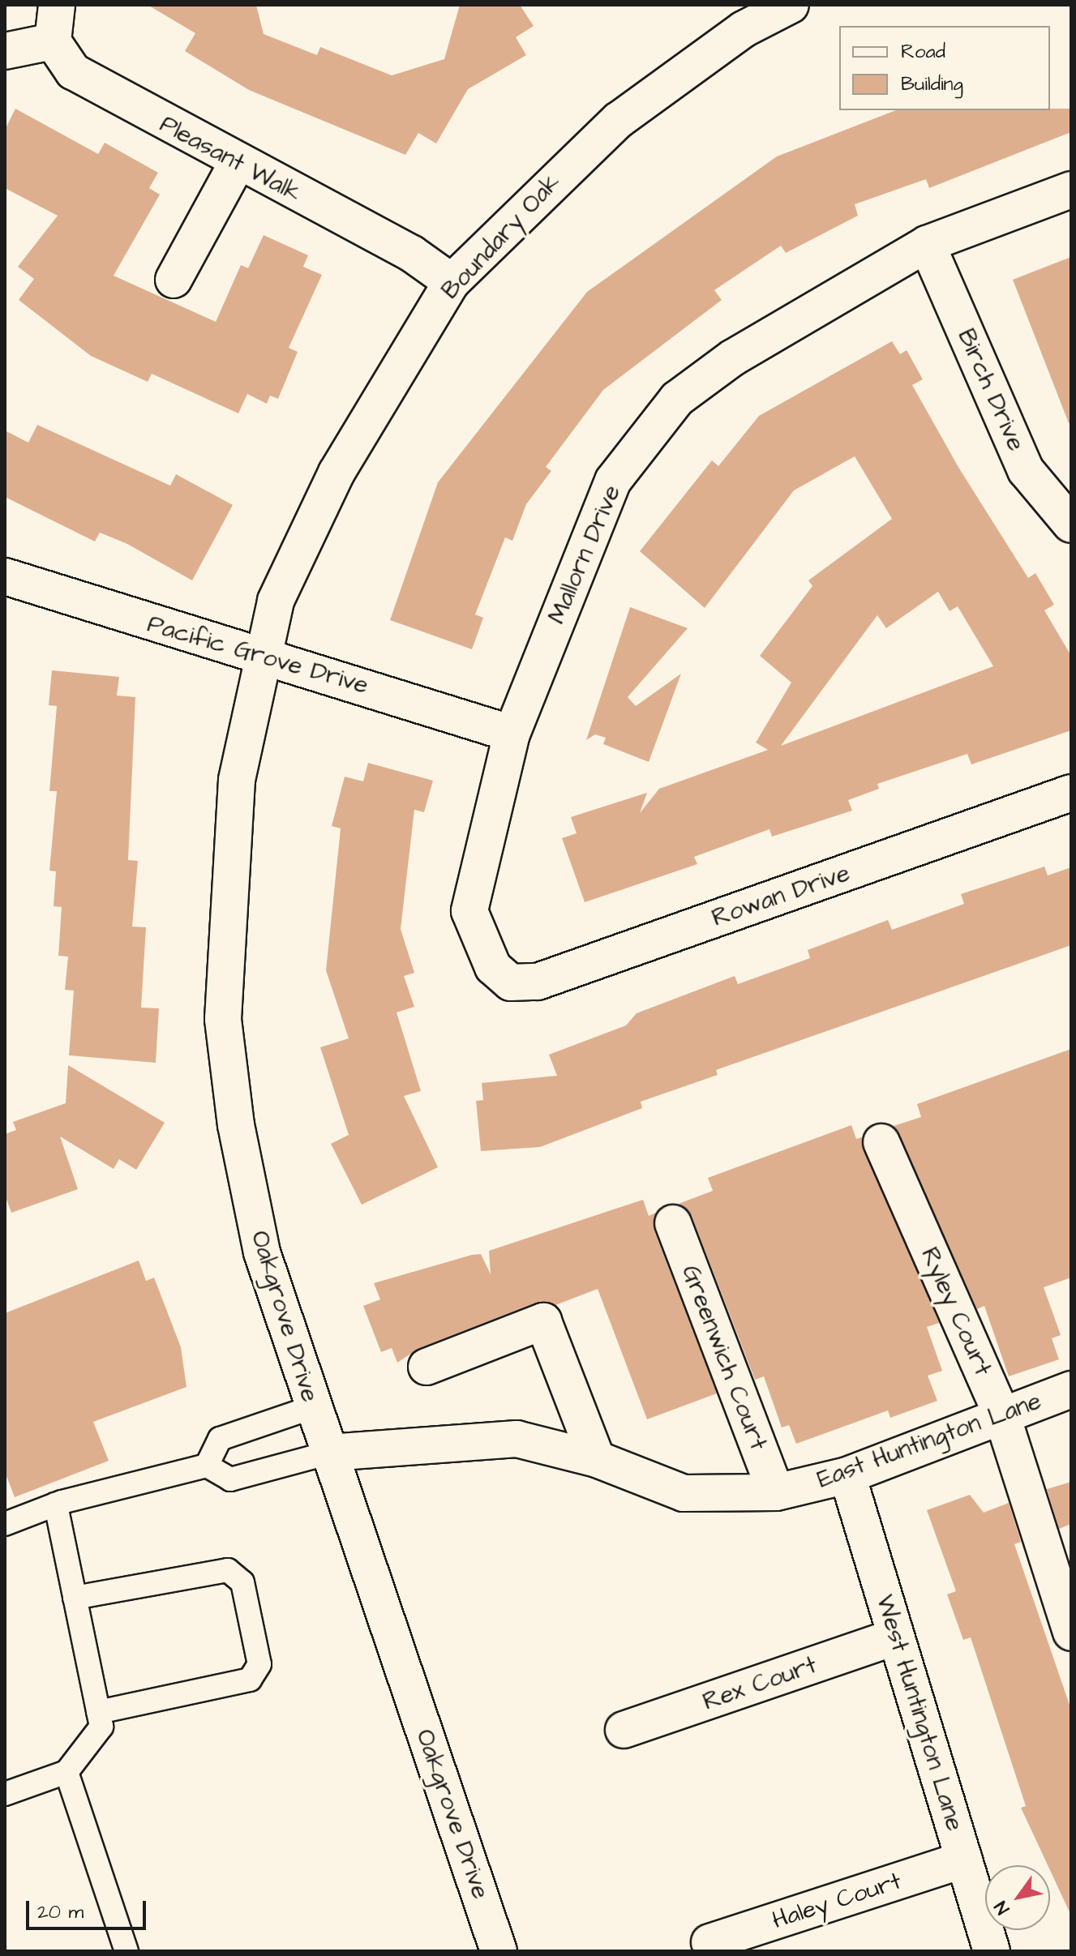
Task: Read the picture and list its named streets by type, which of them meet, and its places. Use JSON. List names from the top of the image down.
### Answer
{
  "streets": {
    "street": [
      "Pleasant Walk",
      "Boundary Oak",
      "Birch Drive",
      "Mallorn Drive",
      "Pacific Grove Drive",
      "Rowan Drive",
      "Ryley Court",
      "Oakgrove Drive",
      "Greenwich Court",
      "East Huntington Lane",
      "Rex Court",
      "West Huntington Lane",
      "Haley Court"
    ]
  },
  "crossings": [
    ["Pleasant Walk", "Boundary Oak"],
    ["Boundary Oak", "Pacific Grove Drive"],
    ["Boundary Oak", "Oakgrove Drive"],
    ["Birch Drive", "Mallorn Drive"],
    ["Mallorn Drive", "Pacific Grove Drive"],
    ["Mallorn Drive", "Rowan Drive"],
    ["Pacific Grove Drive", "Oakgrove Drive"],
    ["Ryley Court", "East Huntington Lane"],
    ["Oakgrove Drive", "East Huntington Lane"],
    ["Greenwich Court", "East Huntington Lane"],
    ["East Huntington Lane", "West Huntington Lane"],
    ["Rex Court", "West Huntington Lane"],
    ["West Huntington Lane", "Haley Court"]
  ],
  "legend": ["Road", "Building"],
  "scale_bar": "20 m",
  "north": "bottom left"
}
